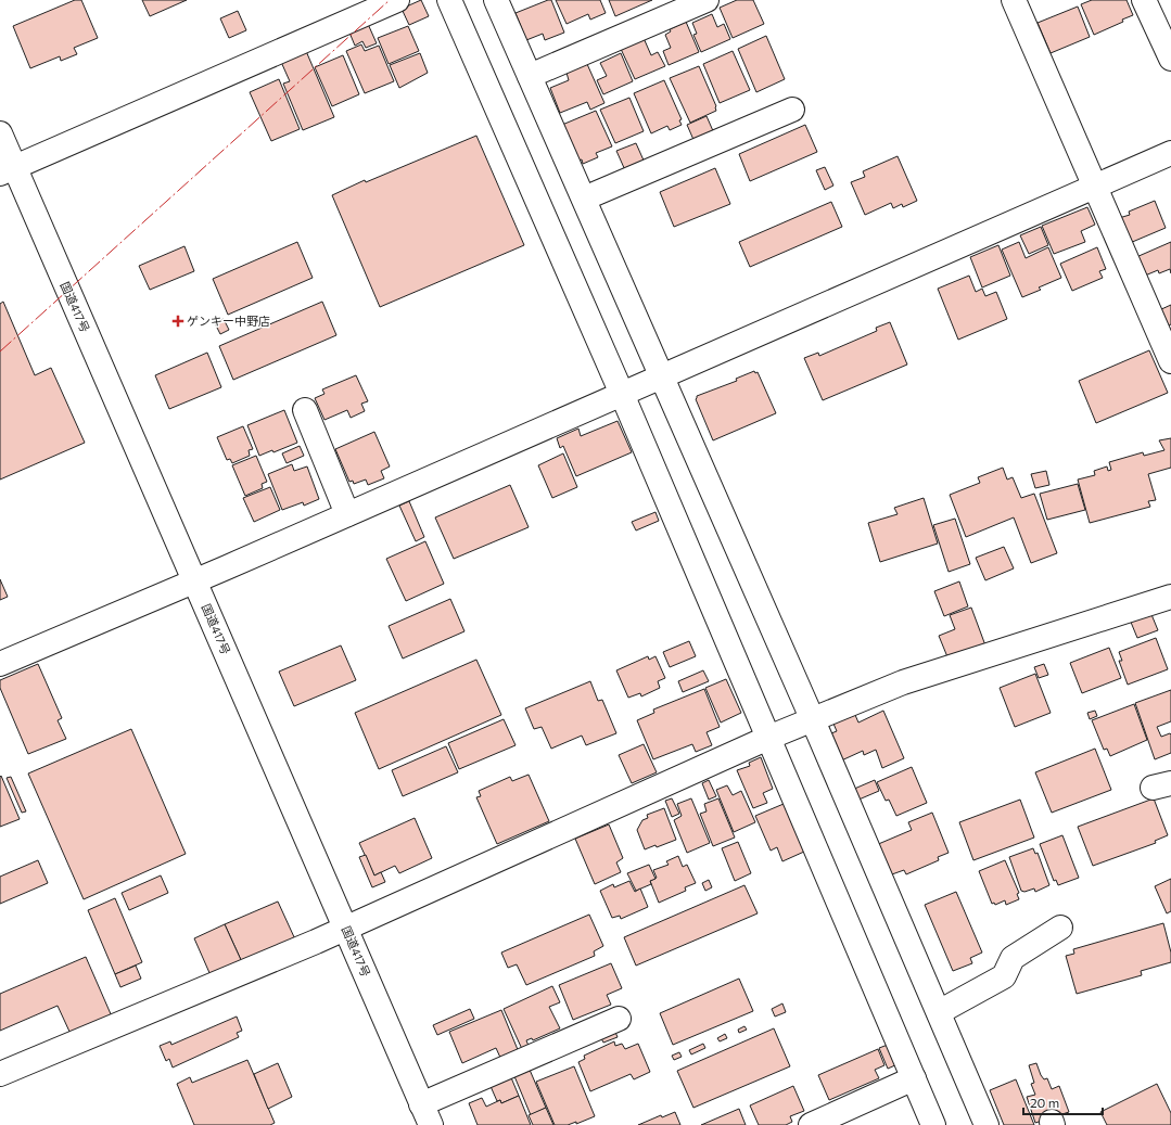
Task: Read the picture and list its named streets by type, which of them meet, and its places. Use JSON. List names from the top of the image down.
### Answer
{
  "streets": {
    "main road": ["国道417号"]
  },
  "places": {
    "health": ["ゲンキー中野店"]
  },
  "scale_bar": "20 m"
}
